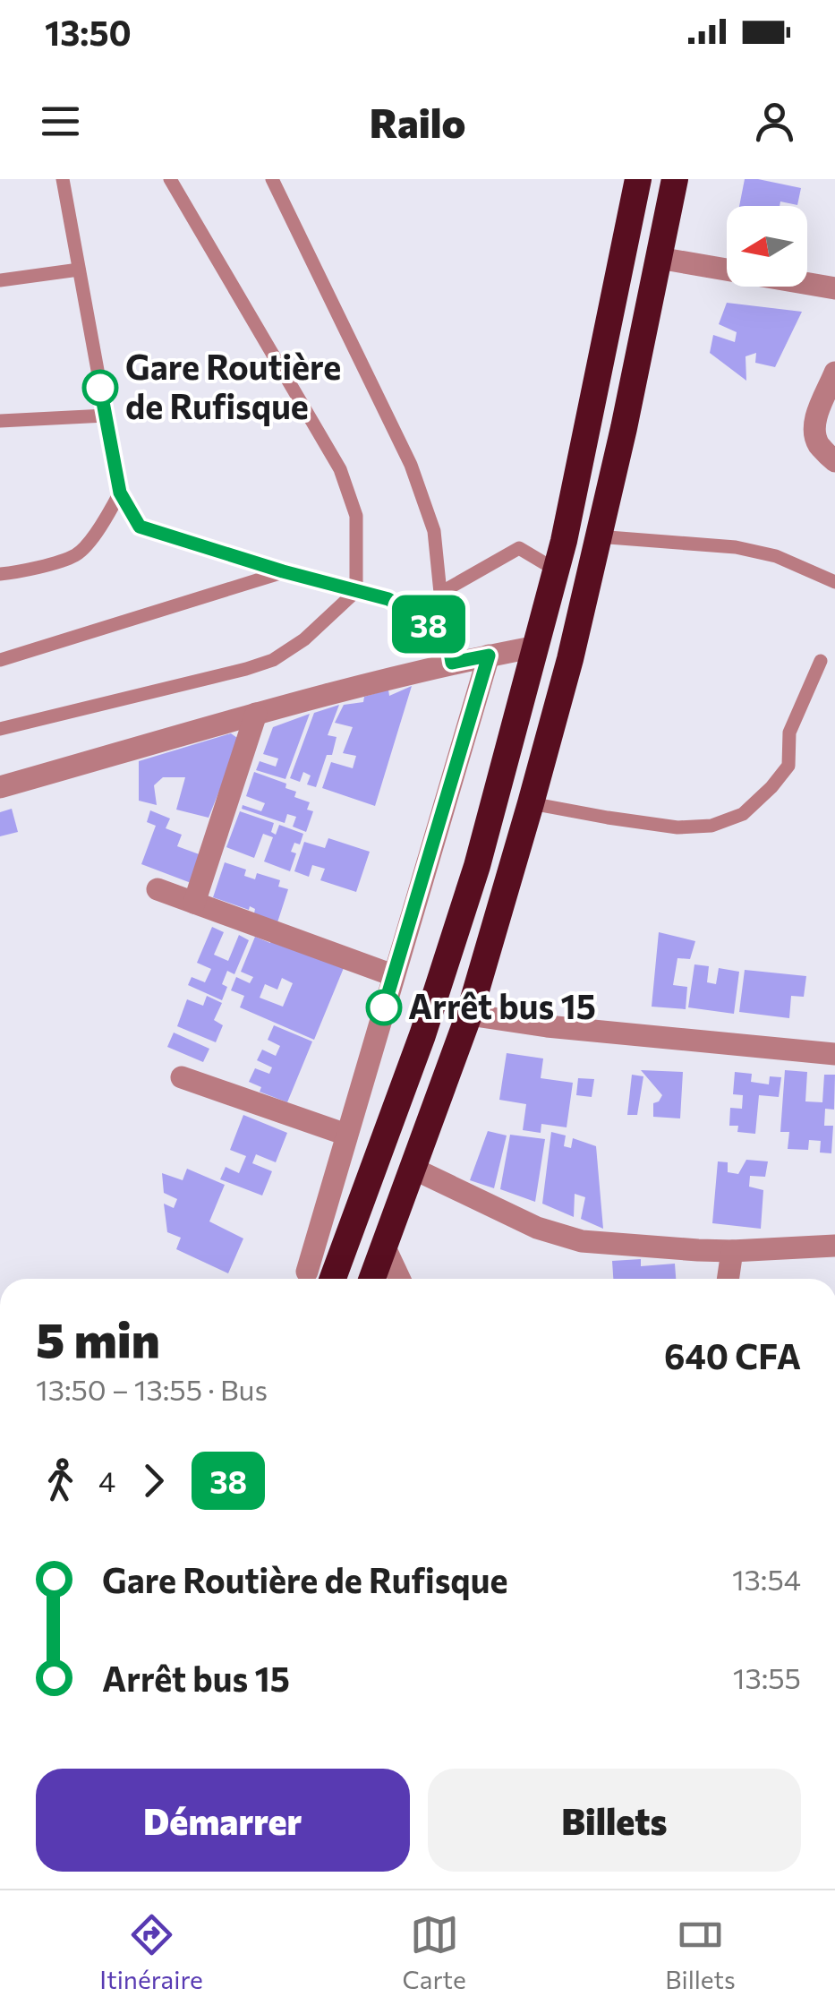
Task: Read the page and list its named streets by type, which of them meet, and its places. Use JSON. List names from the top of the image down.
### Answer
{
  "places": ["Gare Routière de Rufisque", "Arrêt bus 15"],
  "lines": ["bus line 38"],
  "north": "left",
  "page": {
    "status": "13:50",
    "header": "Railo",
    "on_map": "38",
    "heading": ["5 min", "13:50 – 13:55 · Bus", "640 CFA"],
    "legs": ["4", "38"],
    "list": [
      {
        "name": "Gare Routière de Rufisque",
        "value": "13:54"
      },
      {
        "name": "Arrêt bus 15",
        "value": "13:55"
      }
    ],
    "buttons": ["Démarrer", "Billets"],
    "tabs": ["Itinéraire", "Carte", "Billets"]
  }
}
